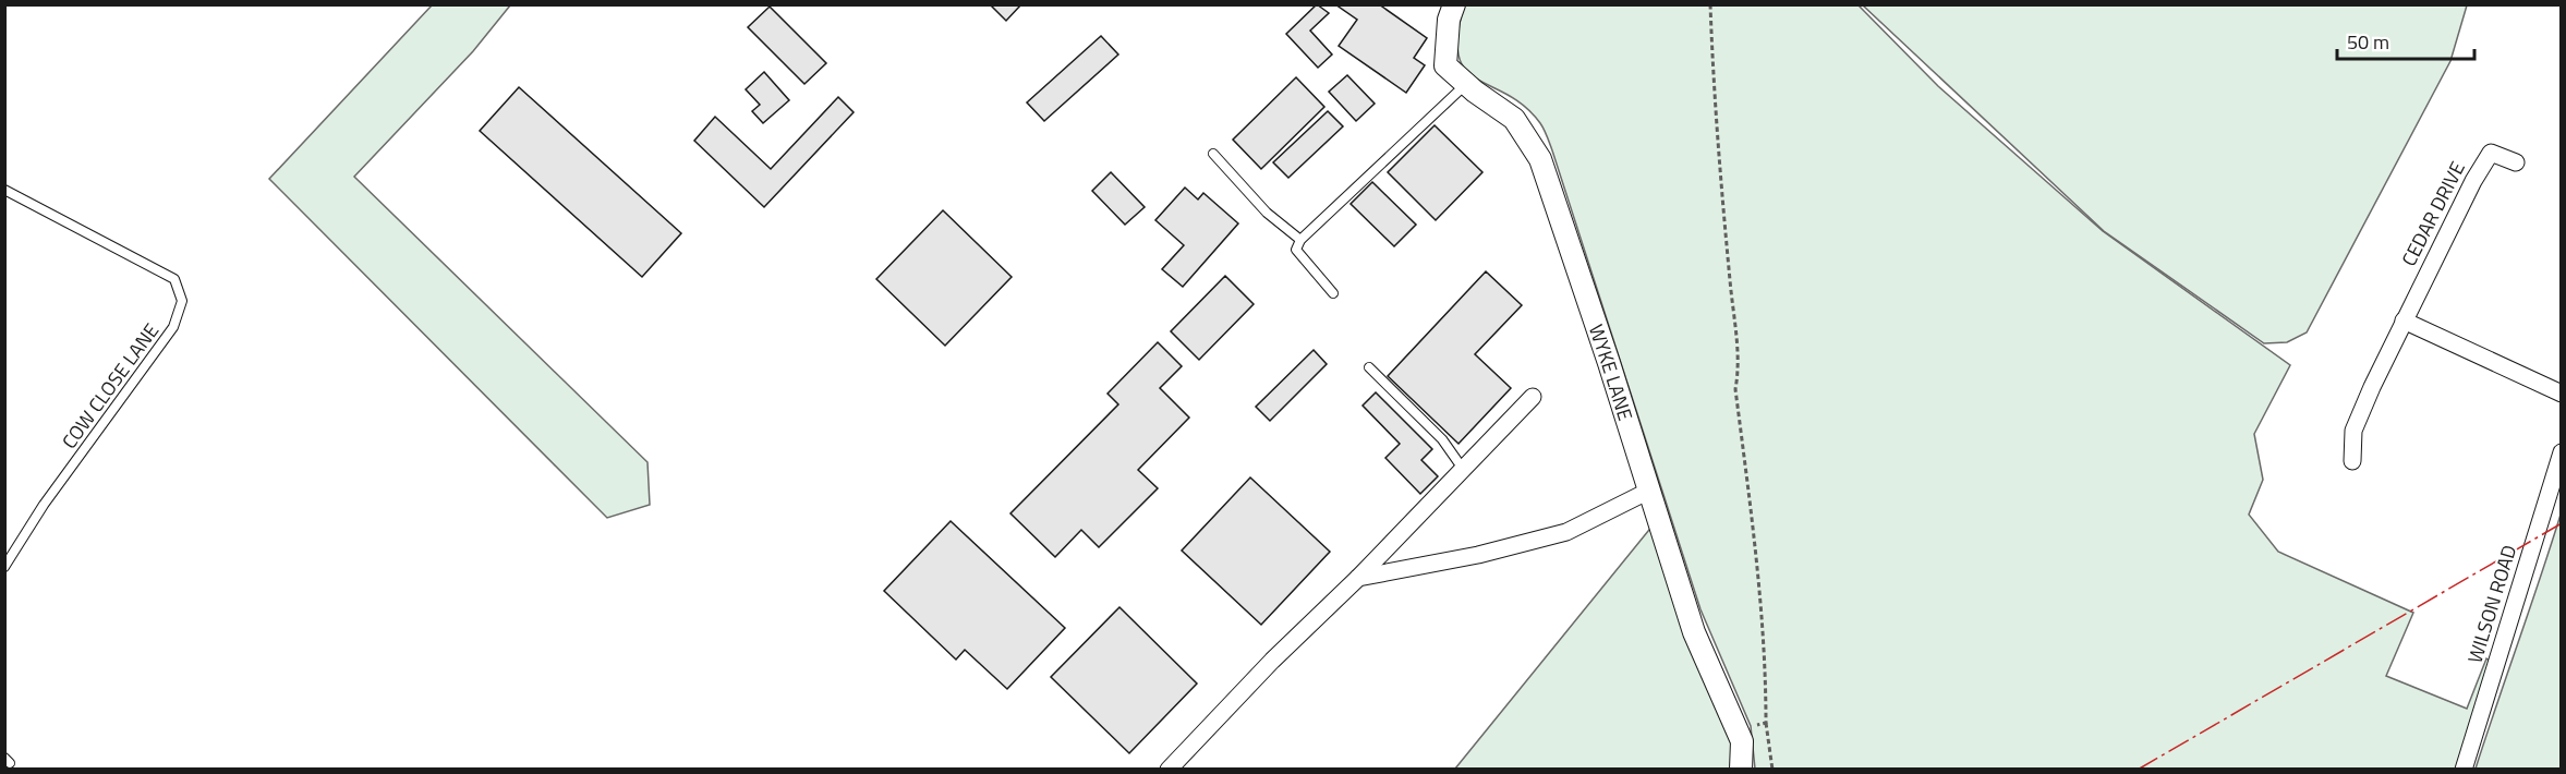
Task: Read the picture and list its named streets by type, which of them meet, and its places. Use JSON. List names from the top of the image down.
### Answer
{
  "streets": {
    "street": ["CEDAR DRIVE", "WYKE LANE", "WILSON ROAD"],
    "lane": ["COW CLOSE LANE"]
  },
  "scale_bar": "50 m"
}
